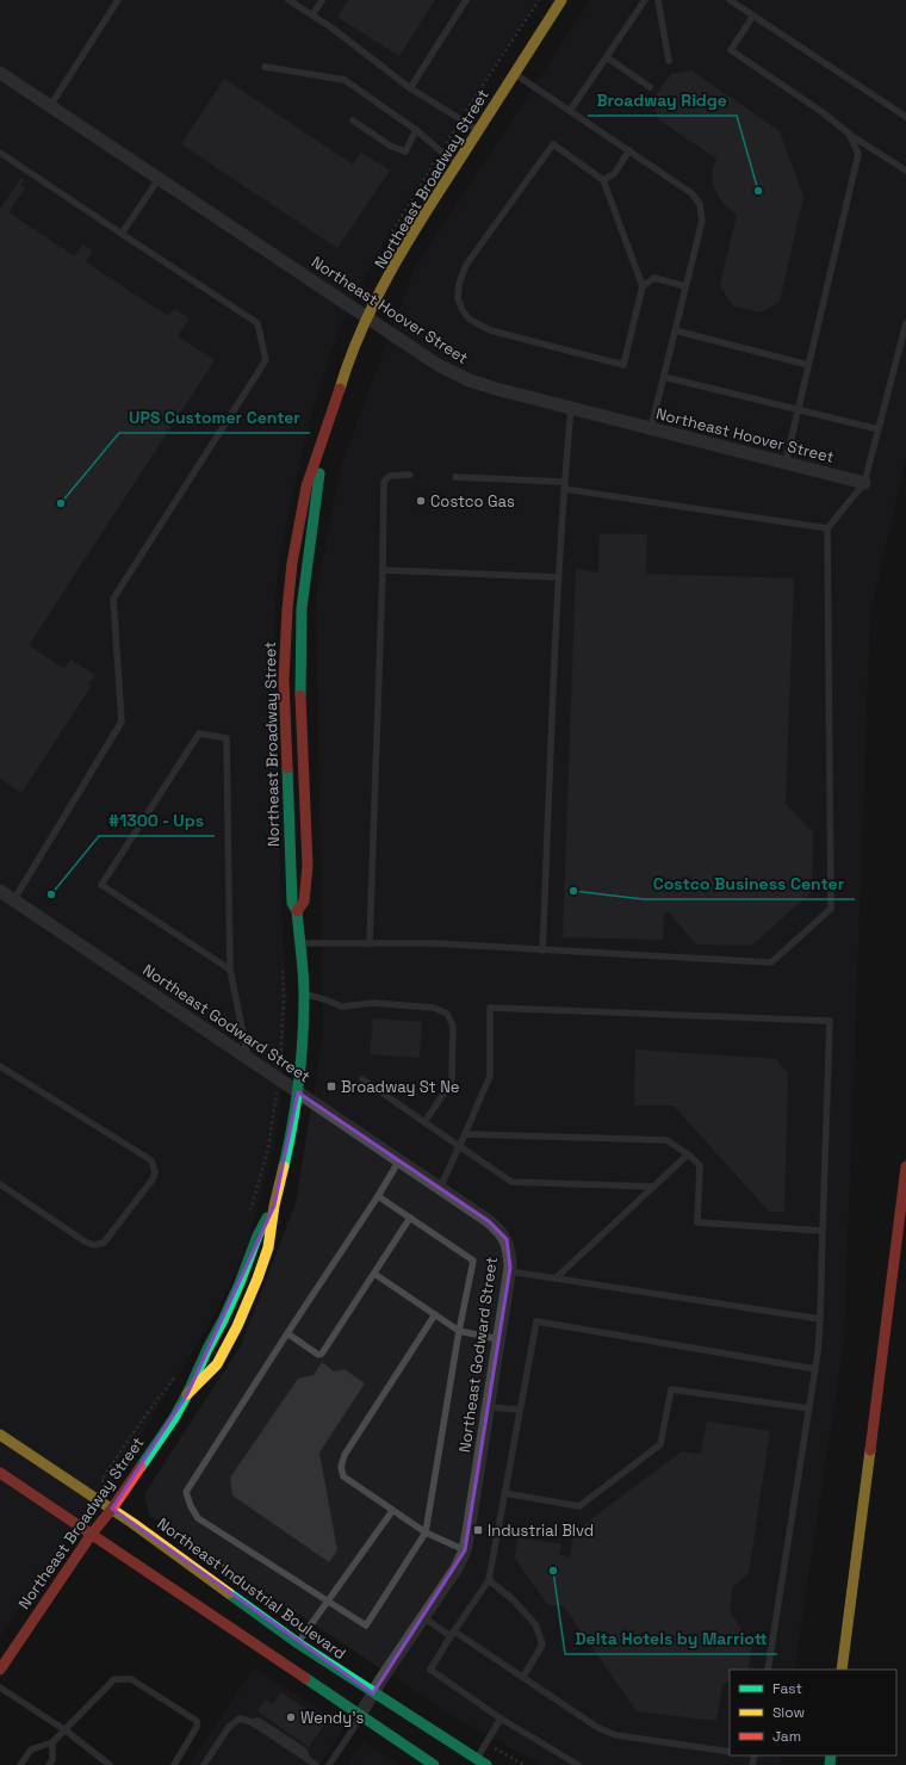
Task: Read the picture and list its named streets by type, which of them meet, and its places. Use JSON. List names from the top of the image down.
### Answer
{
  "streets": {
    "main road": ["Northeast Broadway Street", "Northeast Industrial Boulevard"],
    "street": ["Northeast Hoover Street", "Northeast Godward Street"]
  },
  "crossings": [
    ["Northeast Broadway Street", "Northeast Hoover Street"],
    ["Northeast Broadway Street", "Northeast Godward Street"],
    ["Northeast Broadway Street", "Northeast Industrial Boulevard"],
    ["Northeast Godward Street", "Northeast Industrial Boulevard"]
  ],
  "places": {
    "other": [
      "Broadway Ridge",
      "Costco Gas",
      "UPS Customer Center",
      "Costco Business Center",
      "#1300 - Ups",
      "Delta Hotels by Marriott",
      "Wendy's"
    ],
    "transit": ["Broadway St Ne", "Industrial Blvd"]
  },
  "legend": ["Fast", "Slow", "Jam"]
}
